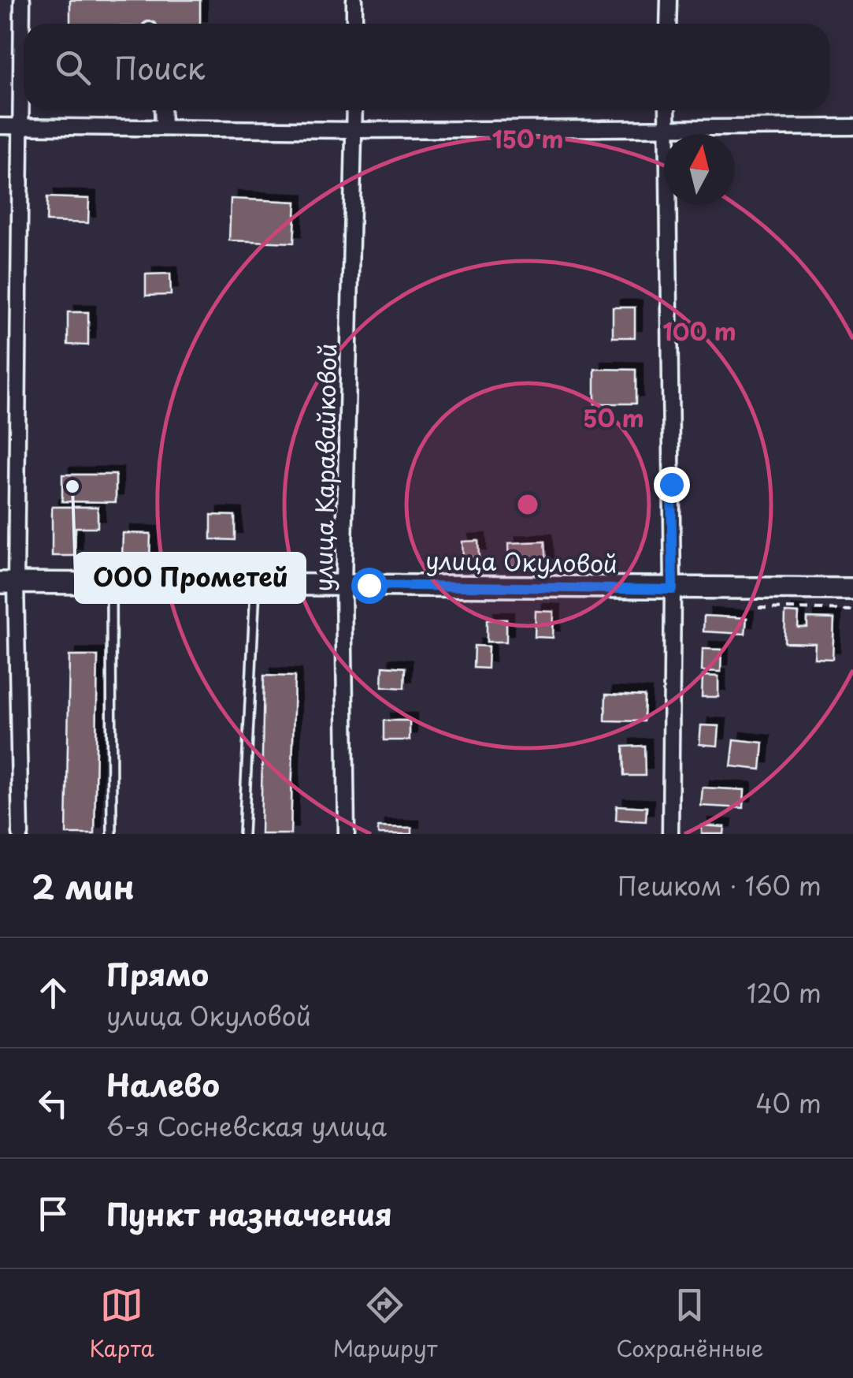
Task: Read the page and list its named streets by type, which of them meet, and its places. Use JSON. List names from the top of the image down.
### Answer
{
  "streets": {
    "main road": ["улица Окуловой"],
    "street": ["улица Каравайковой"]
  },
  "crossings": [
    ["улица Каравайковой", "улица Окуловой"]
  ],
  "places": ["ООО Прометей"],
  "north": "top",
  "page": {
    "search": "Поиск",
    "heading": ["2 мин", "Пешком · 160 m"],
    "list": [
      ["Прямо", "улица Окуловой", "120 m"],
      ["Налево", "6-я Сосневская улица", "40 m"],
      "Пункт назначения"
    ],
    "nav": ["Карта", "Маршрут", "Сохранённые"]
  },
  "rings": ["150 m", "100 m", "50 m"]
}
